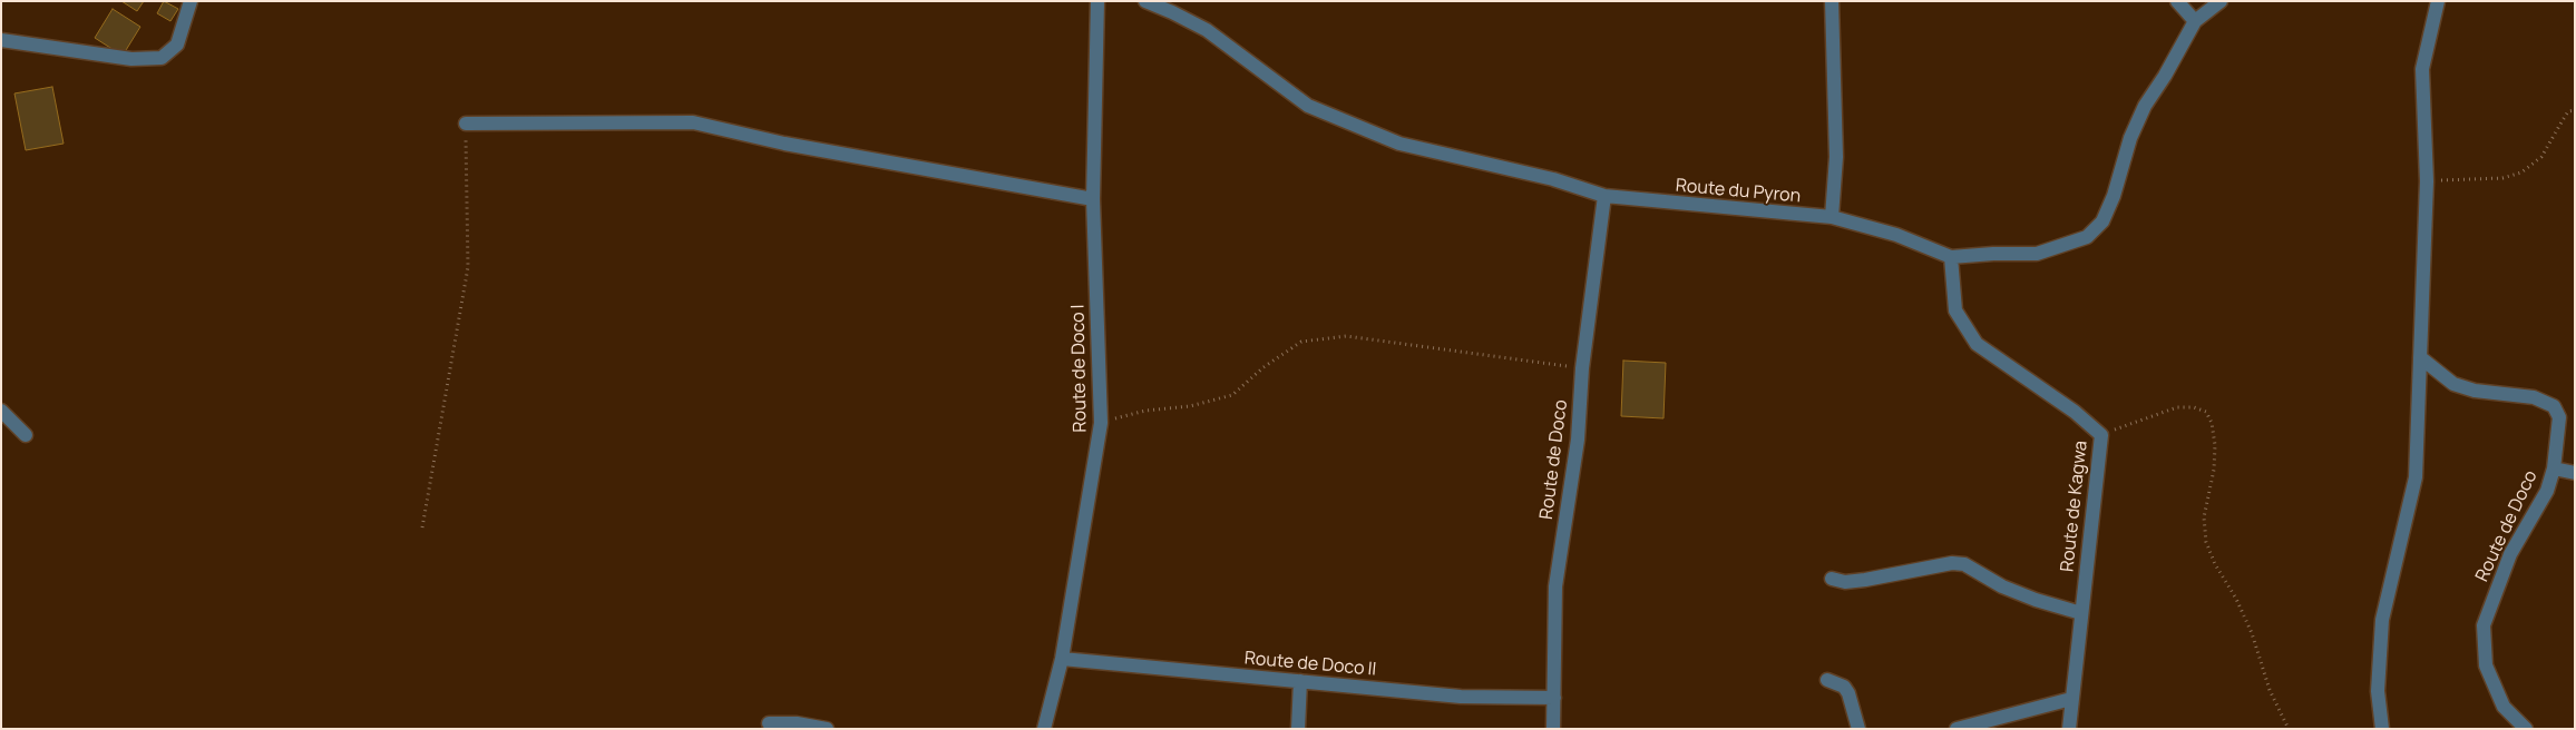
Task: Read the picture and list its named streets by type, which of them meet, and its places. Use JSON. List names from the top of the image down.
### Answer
{
  "streets": {
    "street": [
      "Route du Pyron",
      "Route de Doco I",
      "Route de Doco",
      "Route de Kagwa",
      "Route de Doco II"
    ]
  },
  "crossings": [
    ["Route du Pyron", "Route de Doco"],
    ["Route du Pyron", "Route de Kagwa"],
    ["Route de Doco I", "Route de Doco II"],
    ["Route de Doco", "Route de Doco II"]
  ]
}
